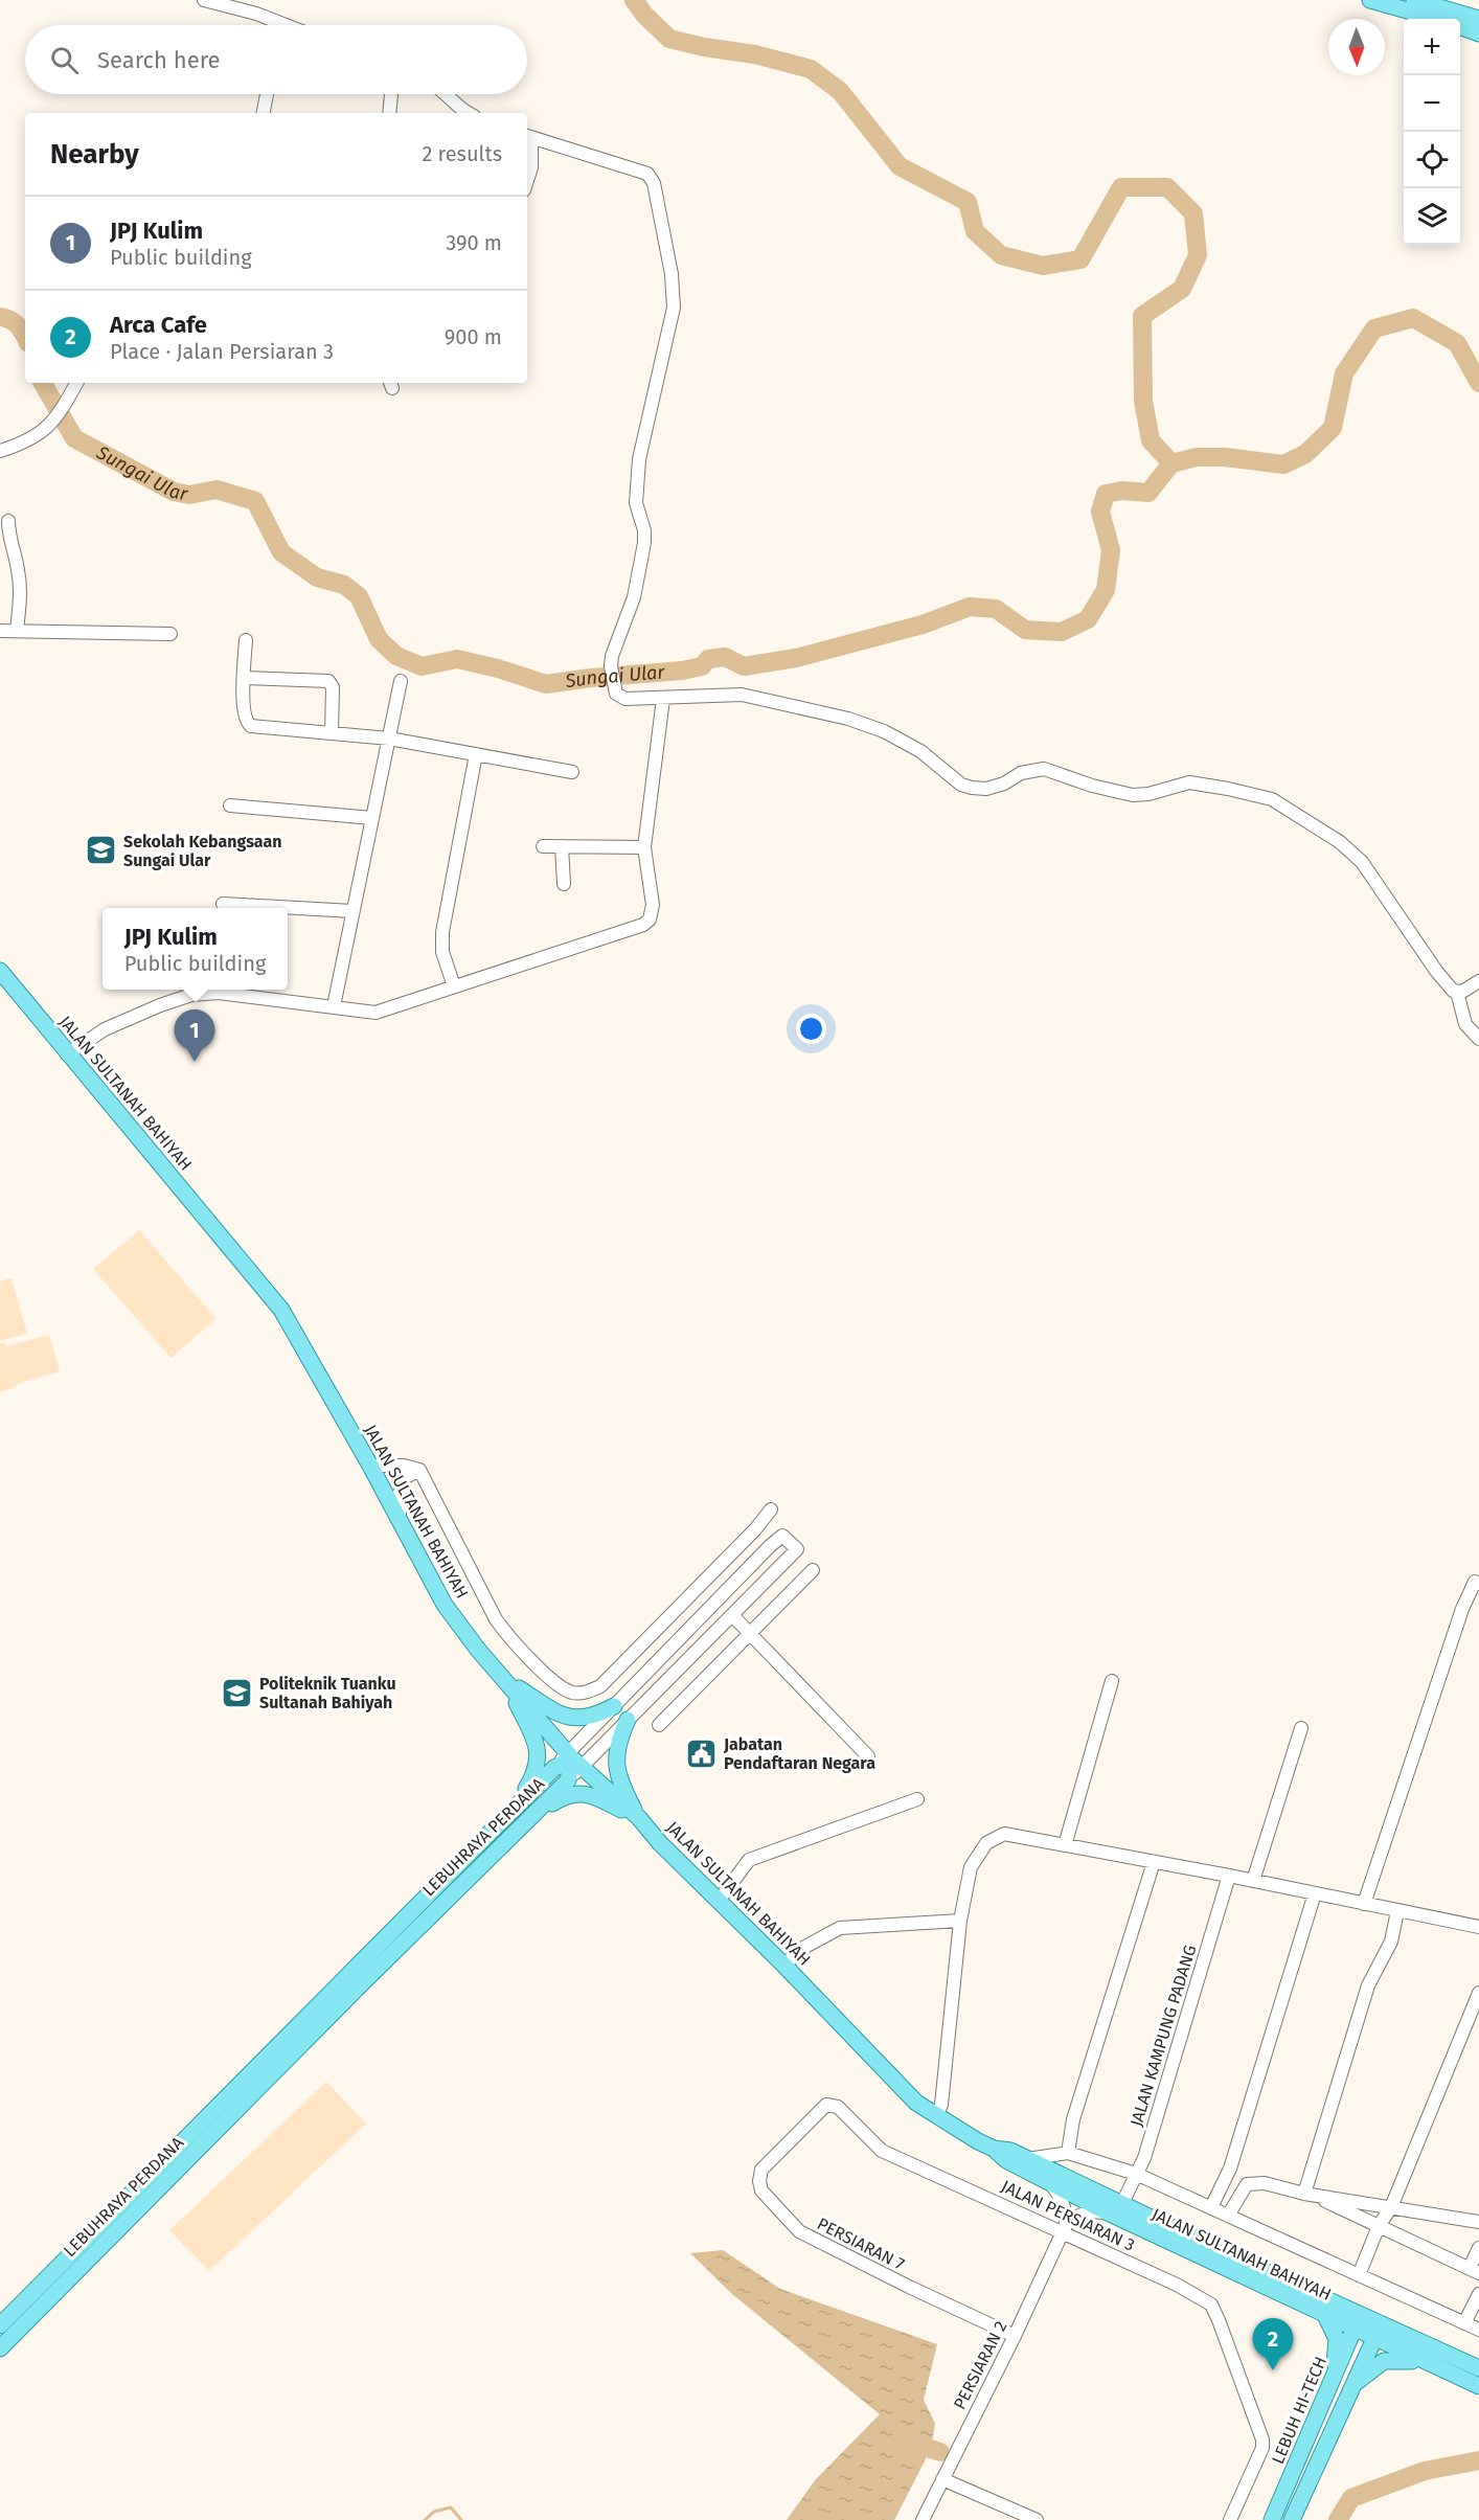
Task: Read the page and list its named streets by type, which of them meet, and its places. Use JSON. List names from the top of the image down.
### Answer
{
  "streets": {
    "main road": ["JALAN SULTANAH BAHIYAH", "LEBUHRAYA PERDANA", "LEBUH HI-TECH"],
    "street": [
      "JALAN KAMPUNG PADANG",
      "JALAN PERSIARAN 3",
      "PERSIARAN 7",
      "PERSIARAN 2"
    ]
  },
  "crossings": [
    ["JALAN SULTANAH BAHIYAH", "LEBUHRAYA PERDANA"],
    ["JALAN SULTANAH BAHIYAH", "JALAN KAMPUNG PADANG"],
    ["JALAN SULTANAH BAHIYAH", "LEBUH HI-TECH"],
    ["JALAN PERSIARAN 3", "PERSIARAN 7"],
    ["JALAN PERSIARAN 3", "PERSIARAN 2"],
    ["PERSIARAN 7", "PERSIARAN 2"]
  ],
  "water": ["Sungai Ular"],
  "places": {
    "school or university": ["Sekolah Kebangsaan Sungai Ular", "Politeknik Tuanku Sultanah Bahiyah"],
    "public building": ["Jabatan Pendaftaran Negara"]
  },
  "north": "bottom",
  "page": {
    "map_buttons": ["+", "−"],
    "search": "Search here",
    "heading": ["Nearby", "2 results"],
    "list": [
      {
        "mark": "1",
        "name": "JPJ Kulim",
        "note": "Public building",
        "value": "390 m"
      },
      {
        "mark": "2",
        "name": "Arca Cafe",
        "note": "Place · Jalan Persiaran 3",
        "value": "900 m"
      }
    ],
    "popup": ["JPJ Kulim", "Public building"],
    "pins": ["1", "2"]
  }
}
